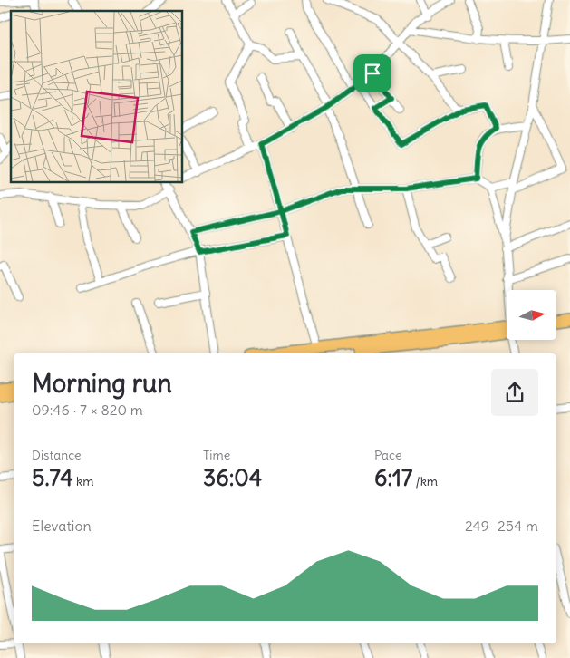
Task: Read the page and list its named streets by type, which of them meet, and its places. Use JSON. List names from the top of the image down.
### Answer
{
  "north": "right",
  "page": {
    "heading": ["Morning run", "09:46 · 7 × 820 m"],
    "stats": [
      ["Distance", "5.74 km"],
      ["Time", "36:04"],
      ["Pace", "6:17 /km"]
    ],
    "chart": ["Elevation", "249–254 m"]
  }
}
